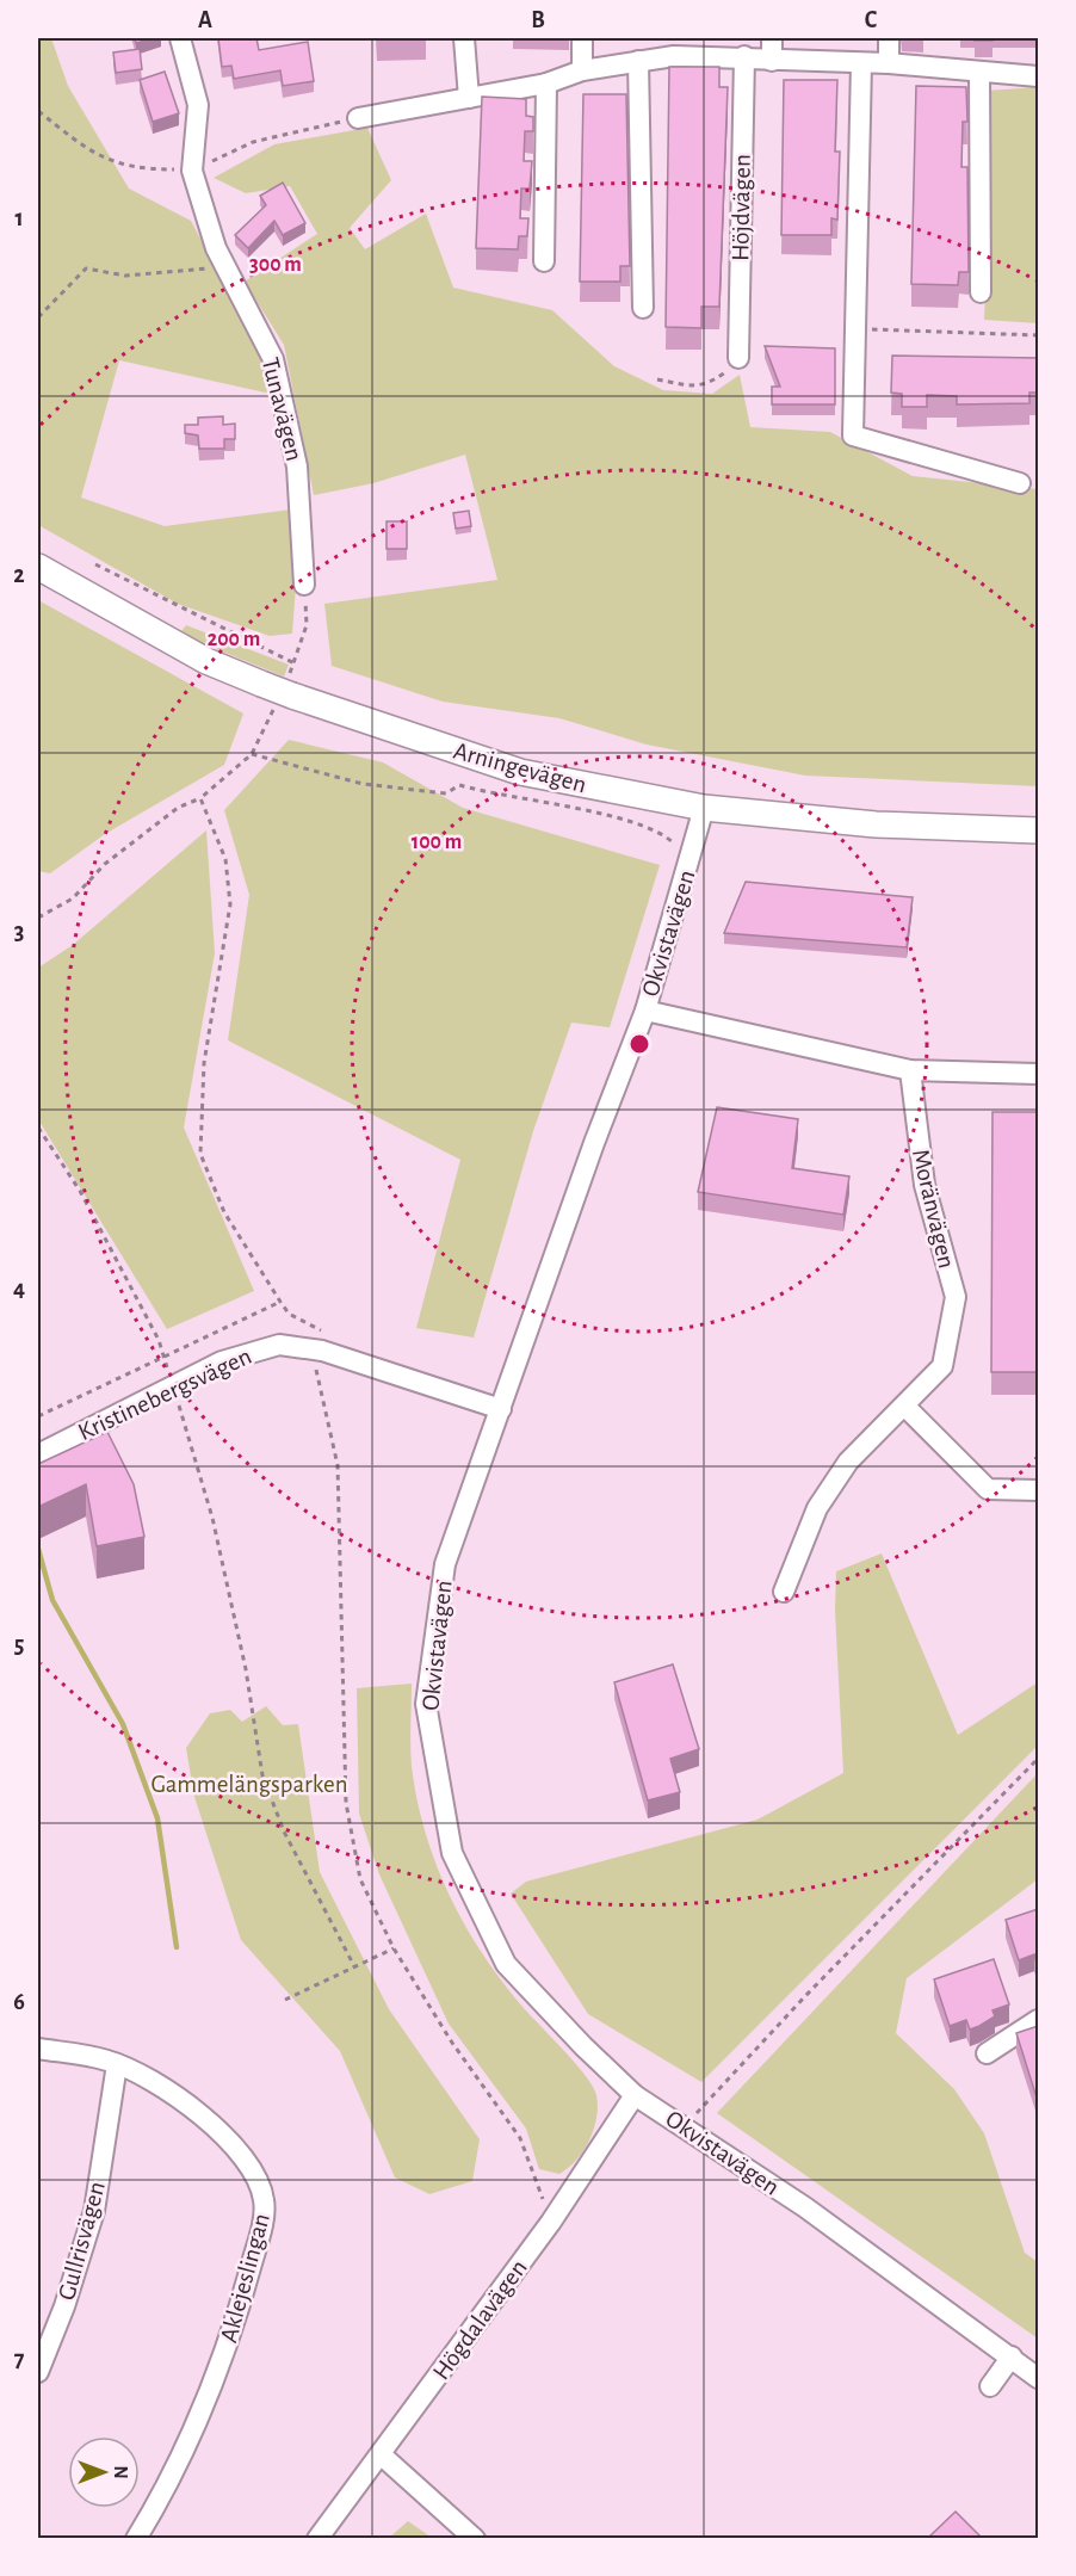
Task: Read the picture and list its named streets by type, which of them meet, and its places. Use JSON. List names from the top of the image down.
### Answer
{
  "streets": {
    "main road": ["Arningevägen"],
    "street": [
      "Höjdvägen",
      "Tunavägen",
      "Okvistavägen",
      "Moränvägen",
      "Kristinebergsvägen",
      "Gullrisvägen",
      "Aklejeslingan",
      "Högdalavägen"
    ]
  },
  "crossings": [
    ["Arningevägen", "Okvistavägen"],
    ["Okvistavägen", "Kristinebergsvägen"],
    ["Okvistavägen", "Högdalavägen"],
    ["Gullrisvägen", "Aklejeslingan"]
  ],
  "parks": ["Gammelängsparken"],
  "north": "right",
  "grid": {
    "columns": ["A", "B", "C"],
    "rows": [
      "1",
      "2",
      "3",
      "4",
      "5",
      "6",
      "7"
    ]
  },
  "rings": ["300 m", "200 m", "100 m"]
}
